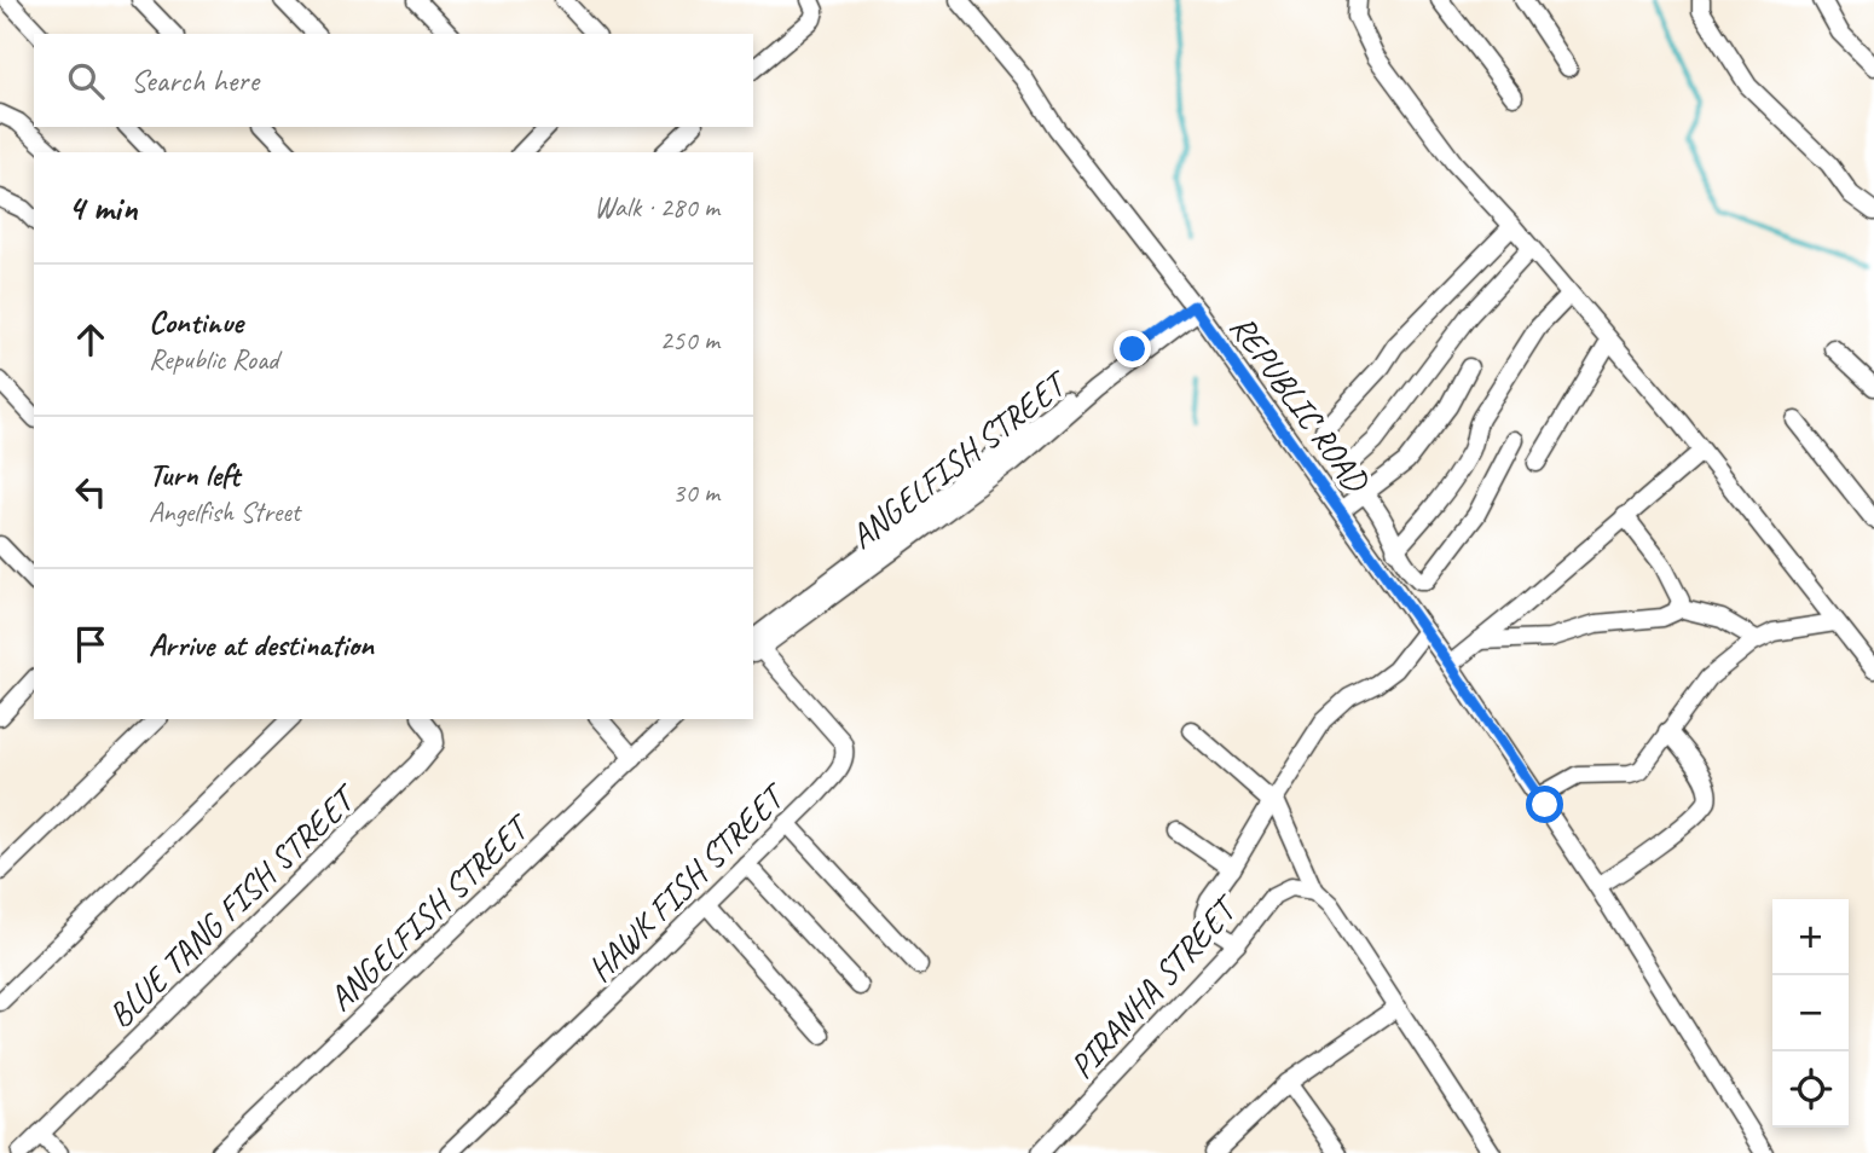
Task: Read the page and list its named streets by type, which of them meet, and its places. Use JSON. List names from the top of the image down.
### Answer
{
  "streets": {
    "street": [
      "REPUBLIC ROAD",
      "ANGELFISH STREET",
      "HAWK FISH STREET",
      "BLUE TANG FISH STREET",
      "PIRANHA STREET"
    ]
  },
  "crossings": [
    ["REPUBLIC ROAD", "ANGELFISH STREET"],
    ["ANGELFISH STREET", "HAWK FISH STREET"]
  ],
  "page": {
    "search": "Search here",
    "heading": ["4 min", "Walk · 280 m"],
    "list": [
      ["Continue", "Republic Road", "250 m"],
      ["Turn left", "Angelfish Street", "30 m"],
      "Arrive at destination"
    ],
    "map_buttons": ["+", "−"]
  }
}
